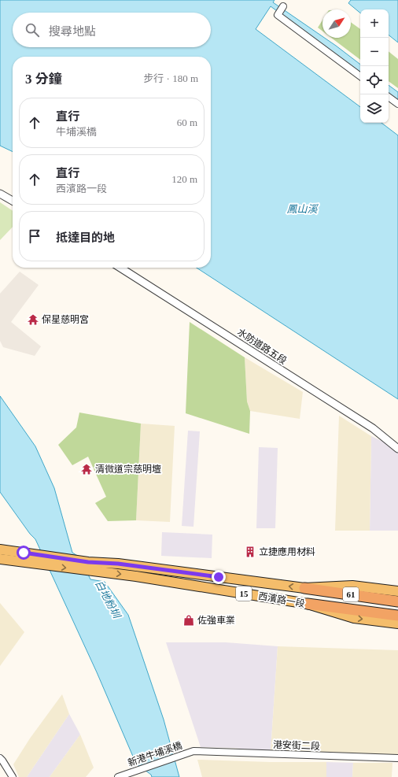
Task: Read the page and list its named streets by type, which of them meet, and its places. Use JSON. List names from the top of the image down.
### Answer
{
  "streets": {
    "highway": ["61"],
    "main road": ["15", "西濱路一段"],
    "street": ["水防道路五段", "港安街二段", "新港牛埔溪橋"]
  },
  "crossings": [
    ["15", "西濱路一段"],
    ["61", "西濱路一段"],
    ["港安街二段", "新港牛埔溪橋"]
  ],
  "water": ["鳳山溪", "白地粉圳"],
  "places": {
    "temple": ["保星慈明宮", "清微道宗慈明壇"],
    "building": ["立捷應用材料"],
    "shop": ["佐強車業"]
  },
  "north": "top right",
  "page": {
    "map_buttons": ["+", "−"],
    "search": "搜尋地點",
    "heading": ["3 分鐘", "步行 · 180 m"],
    "list": [
      ["直行", "牛埔溪橋", "60 m"],
      ["直行", "西濱路一段", "120 m"],
      "抵達目的地"
    ]
  }
}
